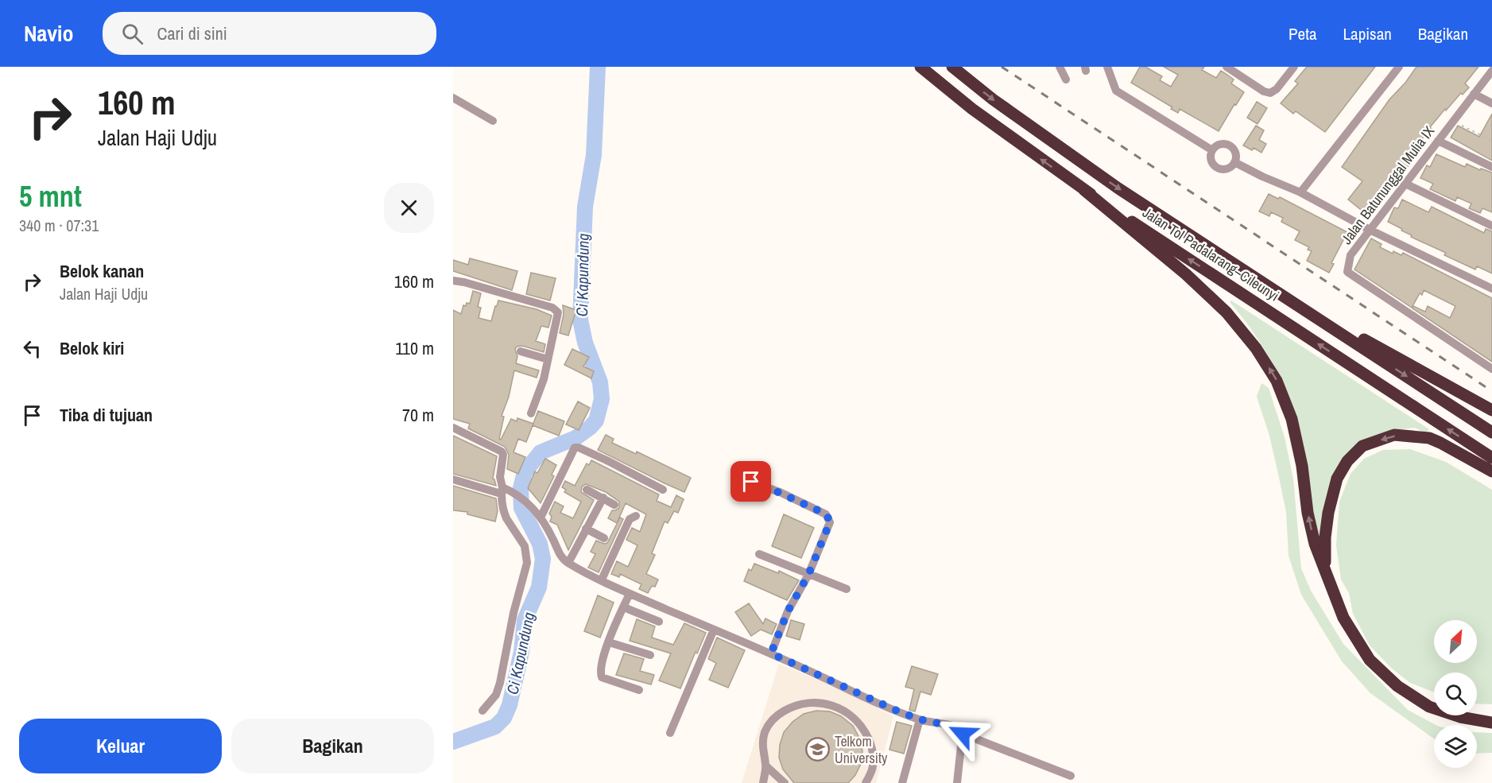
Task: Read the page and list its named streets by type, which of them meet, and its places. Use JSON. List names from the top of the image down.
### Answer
{
  "streets": {
    "highway": ["Jalan Tol Padalarang–Cileunyi"],
    "street": ["Jalan Batununggal Mulia IX"]
  },
  "water": ["Ci Kapundung"],
  "places": {
    "school or university": ["Telkom University"]
  },
  "north": "top right",
  "page": {
    "header": "Navio",
    "search": "Cari di sini",
    "nav": ["Peta", "Lapisan", "Bagikan"],
    "turn": ["160 m", "Jalan Haji Udju"],
    "heading": ["5 mnt", "340 m · 07:31"],
    "list": [
      {
        "name": "Belok kanan",
        "note": "Jalan Haji Udju",
        "value": "160 m"
      },
      {
        "name": "Belok kiri",
        "value": "110 m"
      },
      {
        "name": "Tiba di tujuan",
        "value": "70 m"
      }
    ],
    "buttons": ["Keluar", "Bagikan"]
  }
}
